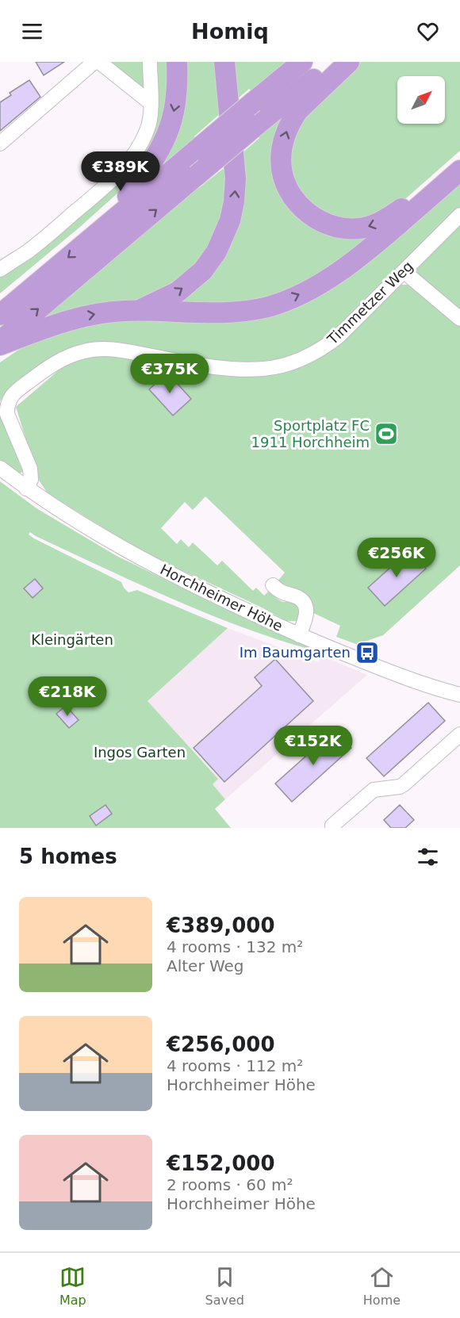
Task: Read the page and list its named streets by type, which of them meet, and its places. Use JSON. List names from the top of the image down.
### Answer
{
  "streets": {
    "street": ["Timmetzer Weg", "Horchheimer Höhe"]
  },
  "crossings": [
    ["Timmetzer Weg", "Horchheimer Höhe"]
  ],
  "parks": ["Kleingärten", "Ingos Garten"],
  "places": {
    "sports": ["Sportplatz FC 1911 Horchheim"],
    "bus stop": ["Im Baumgarten"]
  },
  "north": "top right",
  "page": {
    "header": "Homiq",
    "price": [
      "€389K",
      "€375K",
      "€256K",
      "€218K",
      "€152K"
    ],
    "heading": "5 homes",
    "list": [
      {
        "name": "€389,000",
        "note": "4 rooms · 132 m² · Alter Weg"
      },
      {
        "name": "€256,000",
        "note": "4 rooms · 112 m² · Horchheimer Höhe"
      },
      {
        "name": "€152,000",
        "note": "2 rooms · 60 m² · Horchheimer Höhe"
      }
    ],
    "tabs": ["Map", "Saved", "Home"]
  }
}
